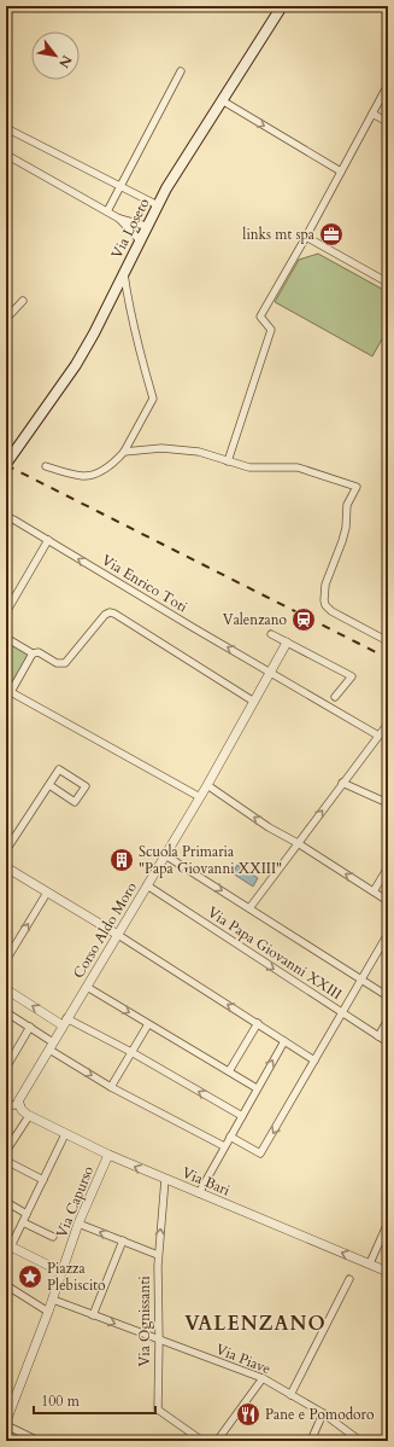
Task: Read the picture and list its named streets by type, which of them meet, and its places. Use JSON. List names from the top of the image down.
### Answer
{
  "streets": {
    "main road": ["Via Loseto"],
    "street": [
      "Via Enrico Toti",
      "Corso Aldo Moro",
      "Via Papa Giovanni XXIII",
      "Via Bari",
      "Via Capurso",
      "Via Ognissanti",
      "Via Piave"
    ]
  },
  "crossings": [
    ["Via Enrico Toti", "Corso Aldo Moro"],
    ["Corso Aldo Moro", "Via Papa Giovanni XXIII"],
    ["Corso Aldo Moro", "Via Bari"],
    ["Via Bari", "Via Capurso"],
    ["Via Bari", "Via Ognissanti"],
    ["Via Capurso", "Via Piave"],
    ["Via Ognissanti", "Via Piave"]
  ],
  "one_way": ["Via Enrico Toti"],
  "districts": ["VALENZANO"],
  "places": {
    "office": ["links mt spa"],
    "station": ["Valenzano"],
    "building": ["Scuola Primaria \"Papa Giovanni XXIII\""],
    "place": ["Piazza Plebiscito"],
    "restaurant": ["Pane e Pomodoro"]
  },
  "scale_bar": "100 m",
  "north": "bottom right"
}
